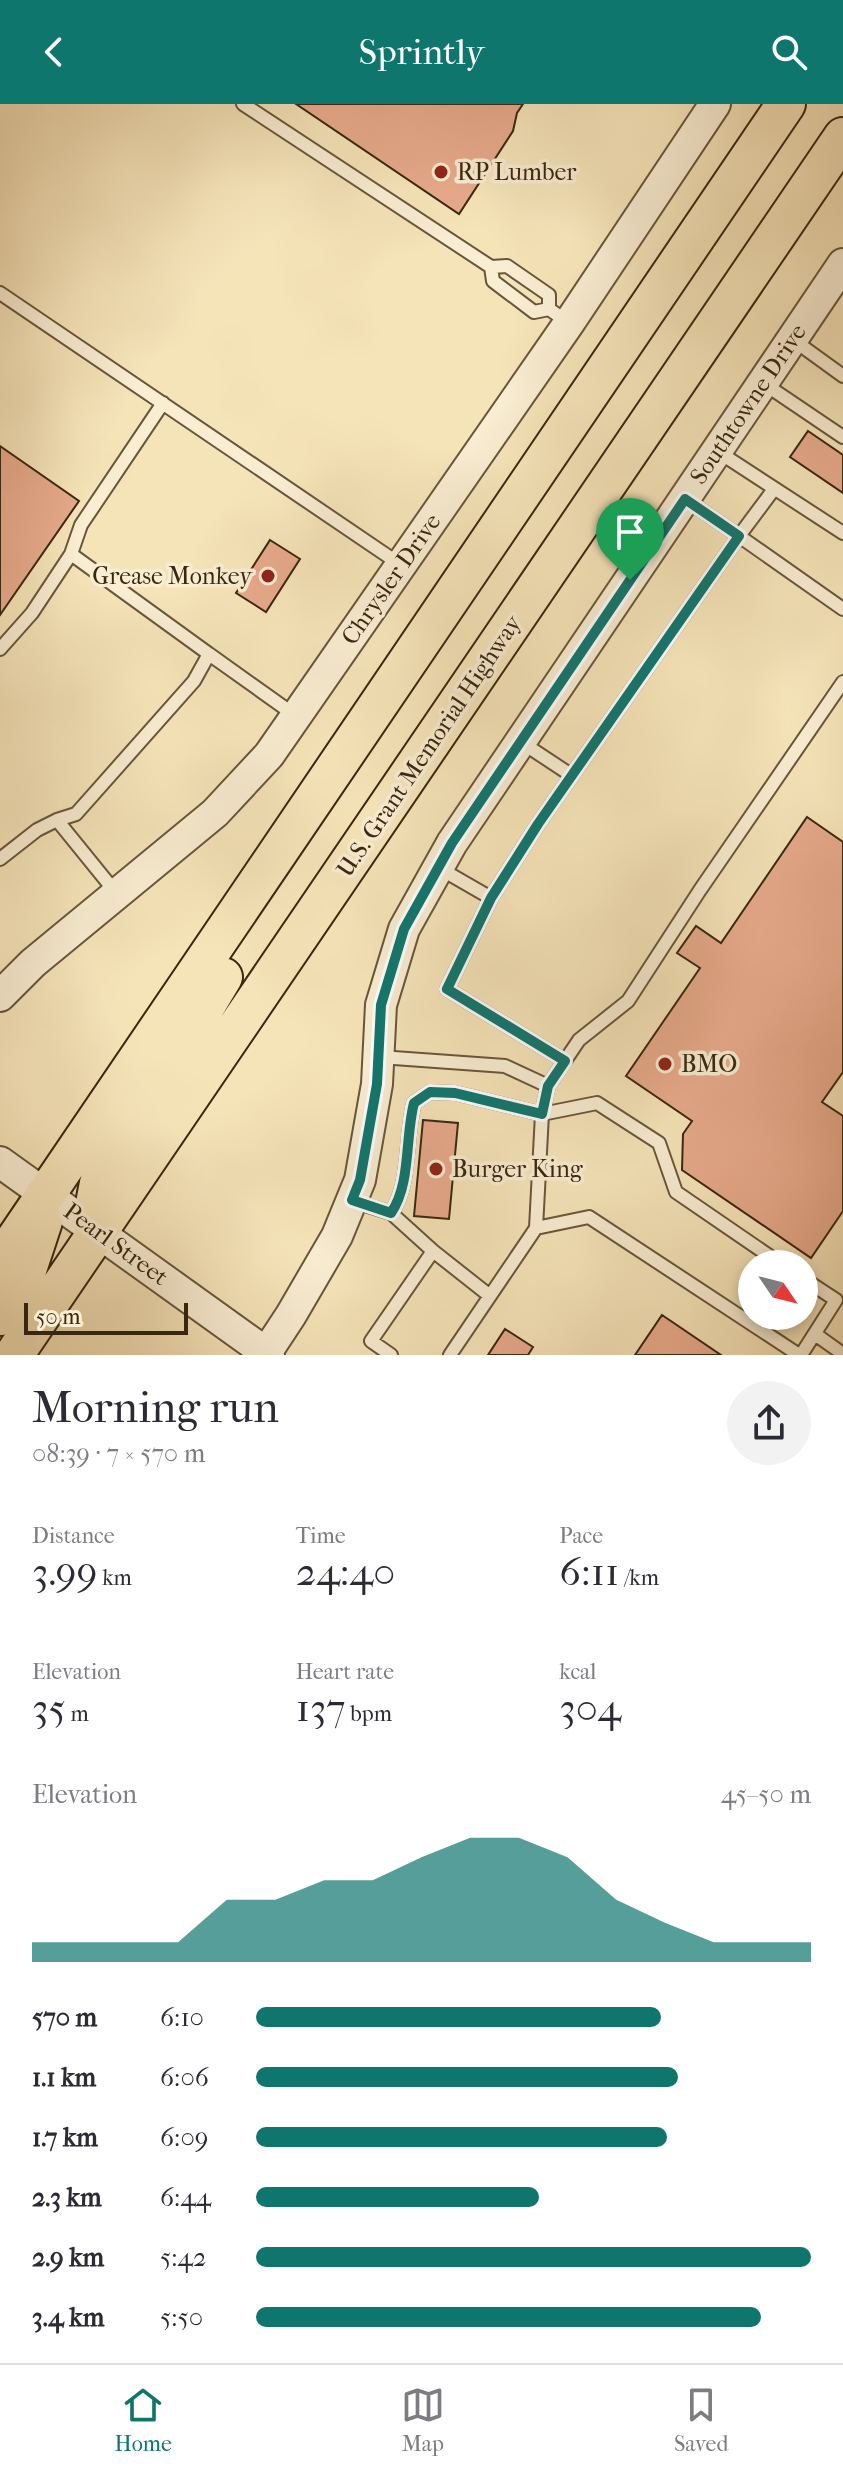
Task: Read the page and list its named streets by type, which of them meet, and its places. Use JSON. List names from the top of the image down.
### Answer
{
  "streets": {
    "main road": ["U.S. Grant Memorial Highway"],
    "street": ["Southtowne Drive", "Chrysler Drive", "Pearl Street"]
  },
  "crossings": [
    ["Southtowne Drive", "Pearl Street"],
    ["U.S. Grant Memorial Highway", "Pearl Street"]
  ],
  "places": [
    "RP Lumber",
    "Grease Monkey",
    "BMO",
    "Burger King"
  ],
  "scale_bar": "50 m",
  "north": "bottom right",
  "page": {
    "header": "Sprintly",
    "scale": "50 m",
    "heading": ["Morning run", "08:39 · 7 × 570 m"],
    "stats": [
      ["Distance", "3.99 km"],
      ["Time", "24:40"],
      ["Pace", "6:11 /km"],
      ["Elevation", "35 m"],
      ["Heart rate", "137 bpm"],
      ["kcal", "304"]
    ],
    "chart": ["Elevation", "45–50 m"],
    "list": [
      {
        "name": "570 m",
        "note": "6:10"
      },
      {
        "name": "1.1 km",
        "note": "6:06"
      },
      {
        "name": "1.7 km",
        "note": "6:09"
      },
      {
        "name": "2.3 km",
        "note": "6:44"
      },
      {
        "name": "2.9 km",
        "note": "5:42"
      },
      {
        "name": "3.4 km",
        "note": "5:50"
      }
    ],
    "tabs": ["Home", "Map", "Saved"]
  }
}
